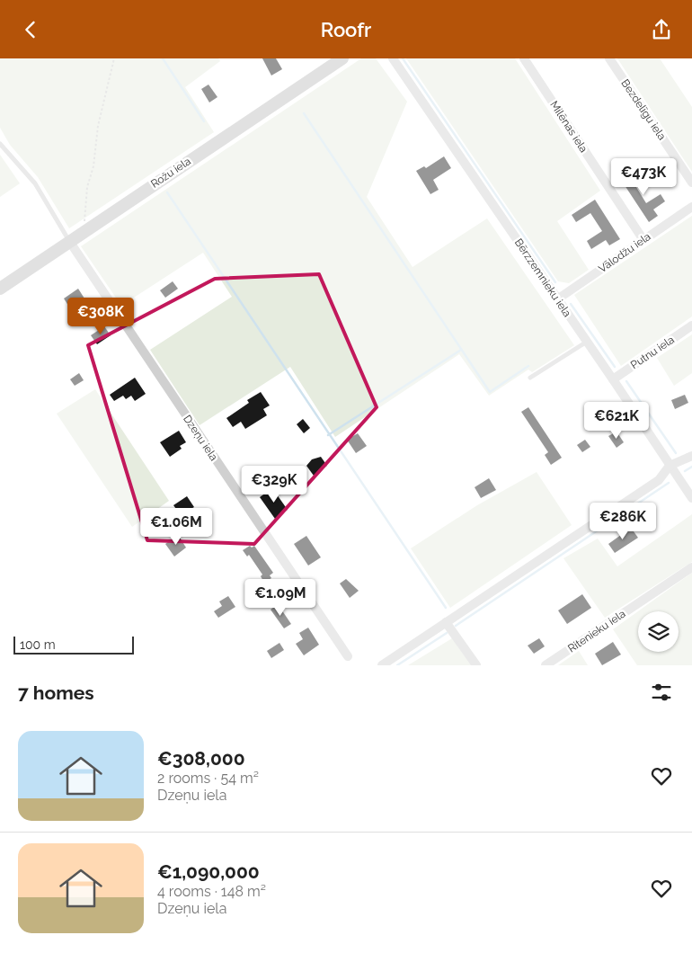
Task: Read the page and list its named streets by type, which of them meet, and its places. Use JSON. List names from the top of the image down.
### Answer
{
  "streets": {
    "street": [
      "Bezdelīgu iela",
      "Milēnas iela",
      "Rožu iela",
      "Vālodžu iela",
      "Bērzzemnieku iela",
      "Putnu iela",
      "Dzeņu iela",
      "Ritenieku iela"
    ]
  },
  "crossings": [
    ["Milēnas iela", "Vālodžu iela"],
    ["Rožu iela", "Dzeņu iela"],
    ["Vālodžu iela", "Bērzzemnieku iela"],
    ["Bērzzemnieku iela", "Putnu iela"]
  ],
  "scale_bar": "100 m",
  "page": {
    "header": "Roofr",
    "price": [
      "€473K",
      "€308K",
      "€621K",
      "€329K",
      "€286K",
      "€1.06M",
      "€1.09M"
    ],
    "scale": "100 m",
    "heading": "7 homes",
    "list": [
      {
        "name": "€308,000",
        "note": "2 rooms · 54 m² · Dzeņu iela"
      },
      {
        "name": "€1,090,000",
        "note": "4 rooms · 148 m² · Dzeņu iela"
      }
    ]
  }
}
